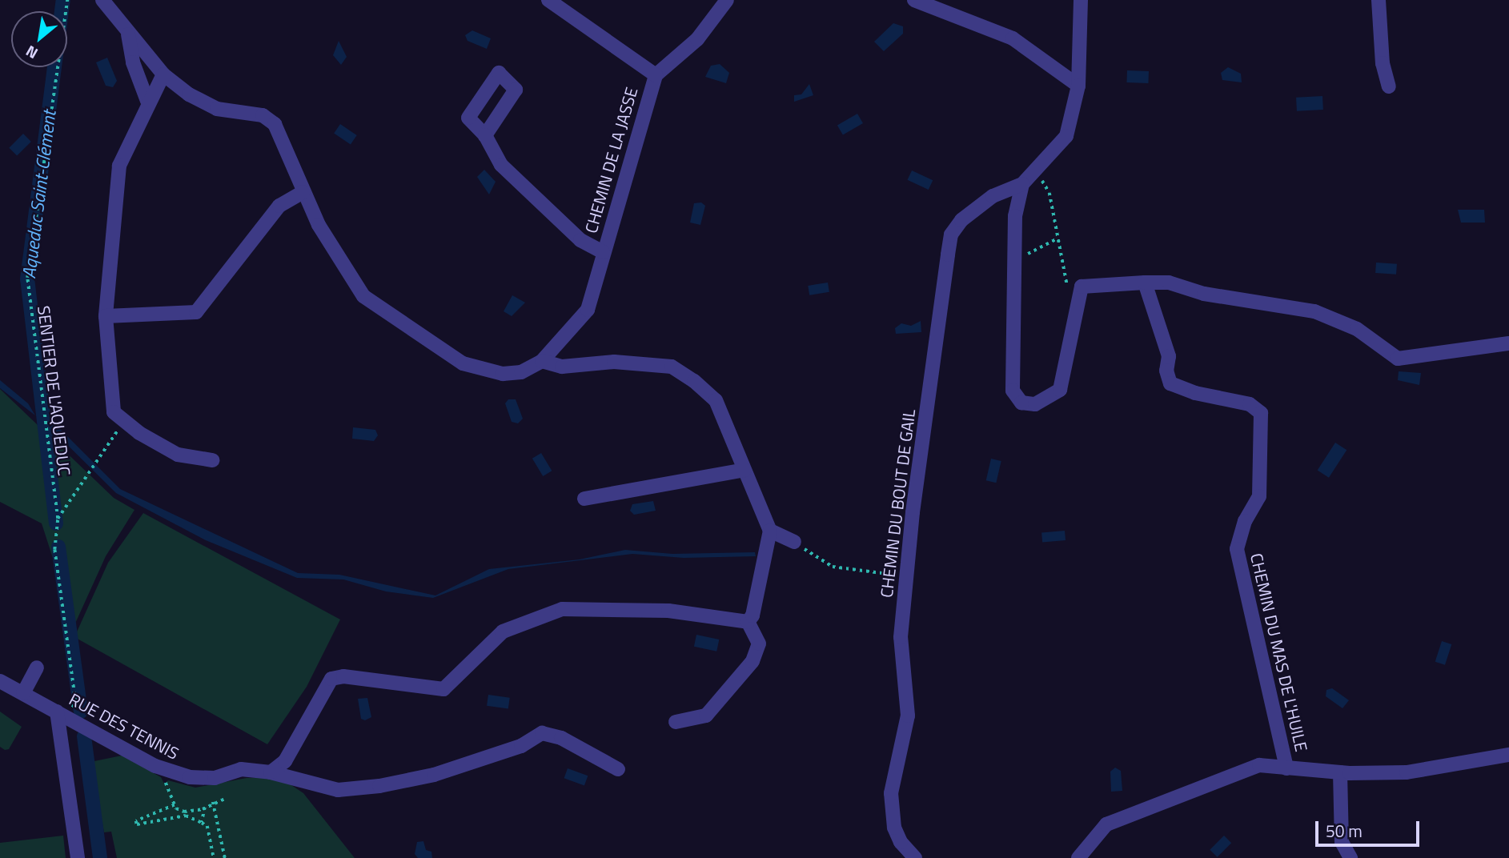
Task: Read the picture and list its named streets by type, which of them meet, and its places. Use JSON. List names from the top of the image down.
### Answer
{
  "streets": {
    "street": [
      "CHEMIN DE LA JASSE",
      "CHEMIN DU BOUT DE GAIL",
      "CHEMIN DU MAS DE L'HUILE",
      "RUE DES TENNIS"
    ],
    "path": ["SENTIER DE L'AQUEDUC"]
  },
  "crossings": [
    ["SENTIER DE L'AQUEDUC", "RUE DES TENNIS"]
  ],
  "water": ["Aqueduc Saint-Clément"],
  "scale_bar": "50 m",
  "north": "bottom left"
}
